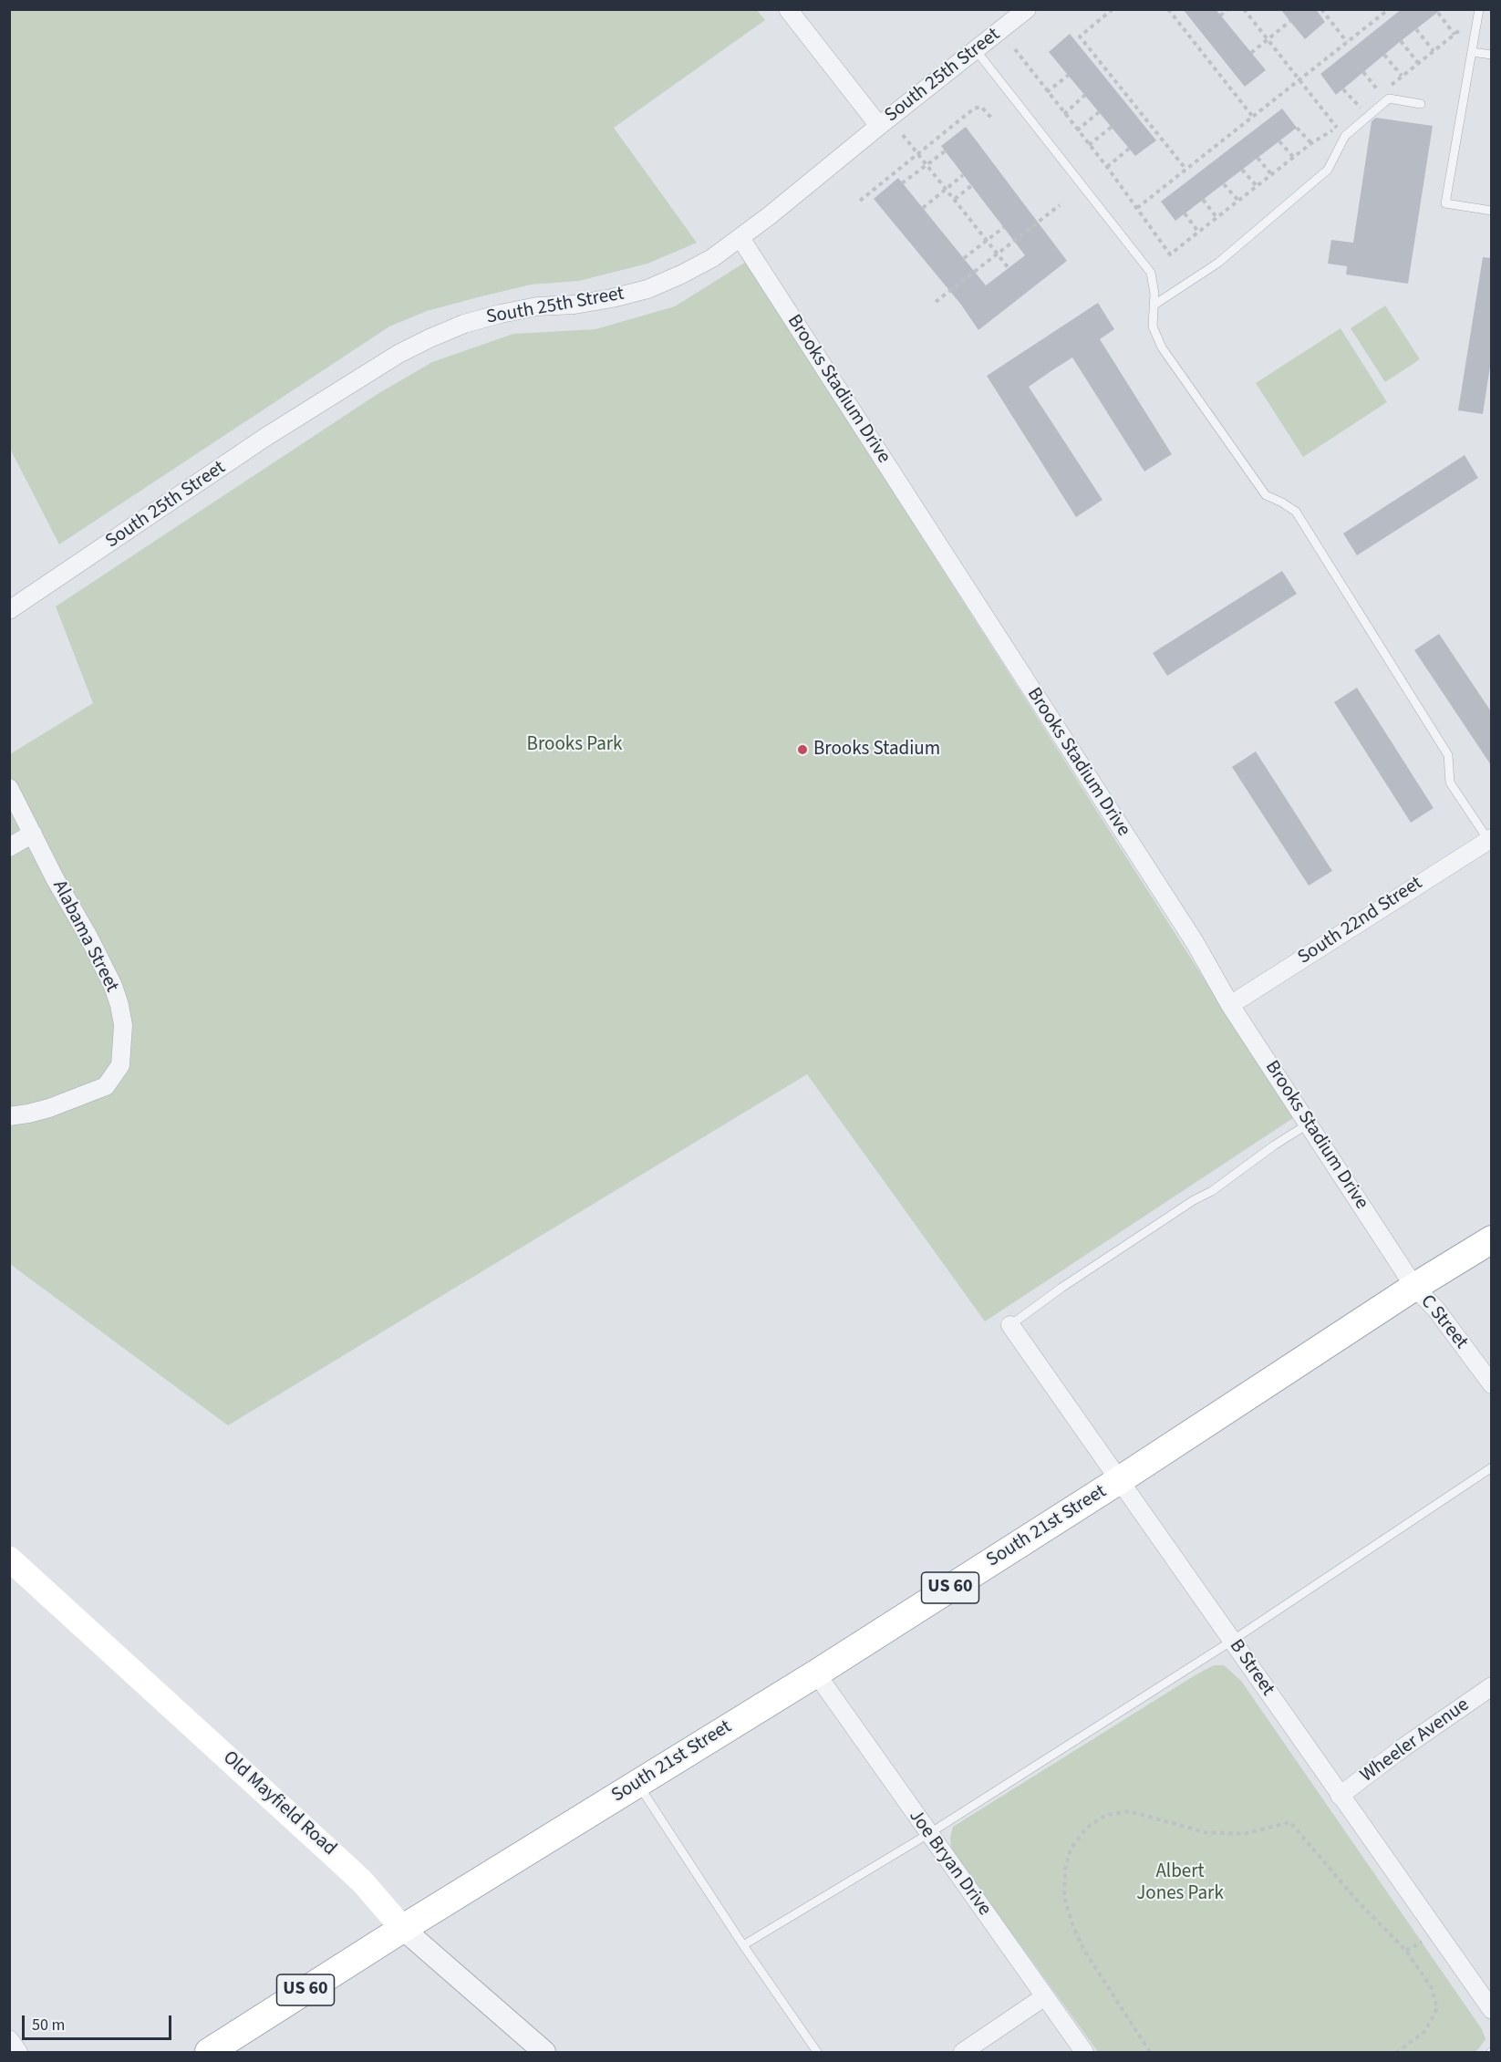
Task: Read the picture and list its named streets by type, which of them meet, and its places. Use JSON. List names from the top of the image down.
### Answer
{
  "streets": {
    "main road": ["South 21st Street", "US 60", "Old Mayfield Road"],
    "street": [
      "South 25th Street",
      "Brooks Stadium Drive",
      "South 22nd Street",
      "Alabama Street",
      "C Street",
      "B Street",
      "Wheeler Avenue",
      "Joe Bryan Drive"
    ]
  },
  "crossings": [
    ["South 25th Street", "Brooks Stadium Drive"],
    ["Brooks Stadium Drive", "South 22nd Street"],
    ["Brooks Stadium Drive", "C Street"],
    ["Brooks Stadium Drive", "South 21st Street"],
    ["C Street", "South 21st Street"],
    ["South 21st Street", "US 60"],
    ["South 21st Street", "B Street"],
    ["South 21st Street", "Old Mayfield Road"],
    ["South 21st Street", "Joe Bryan Drive"],
    ["US 60", "Old Mayfield Road"],
    ["B Street", "Wheeler Avenue"]
  ],
  "parks": ["Brooks Park", "Albert Jones Park"],
  "places": ["Brooks Stadium"],
  "scale_bar": "50 m"
}
